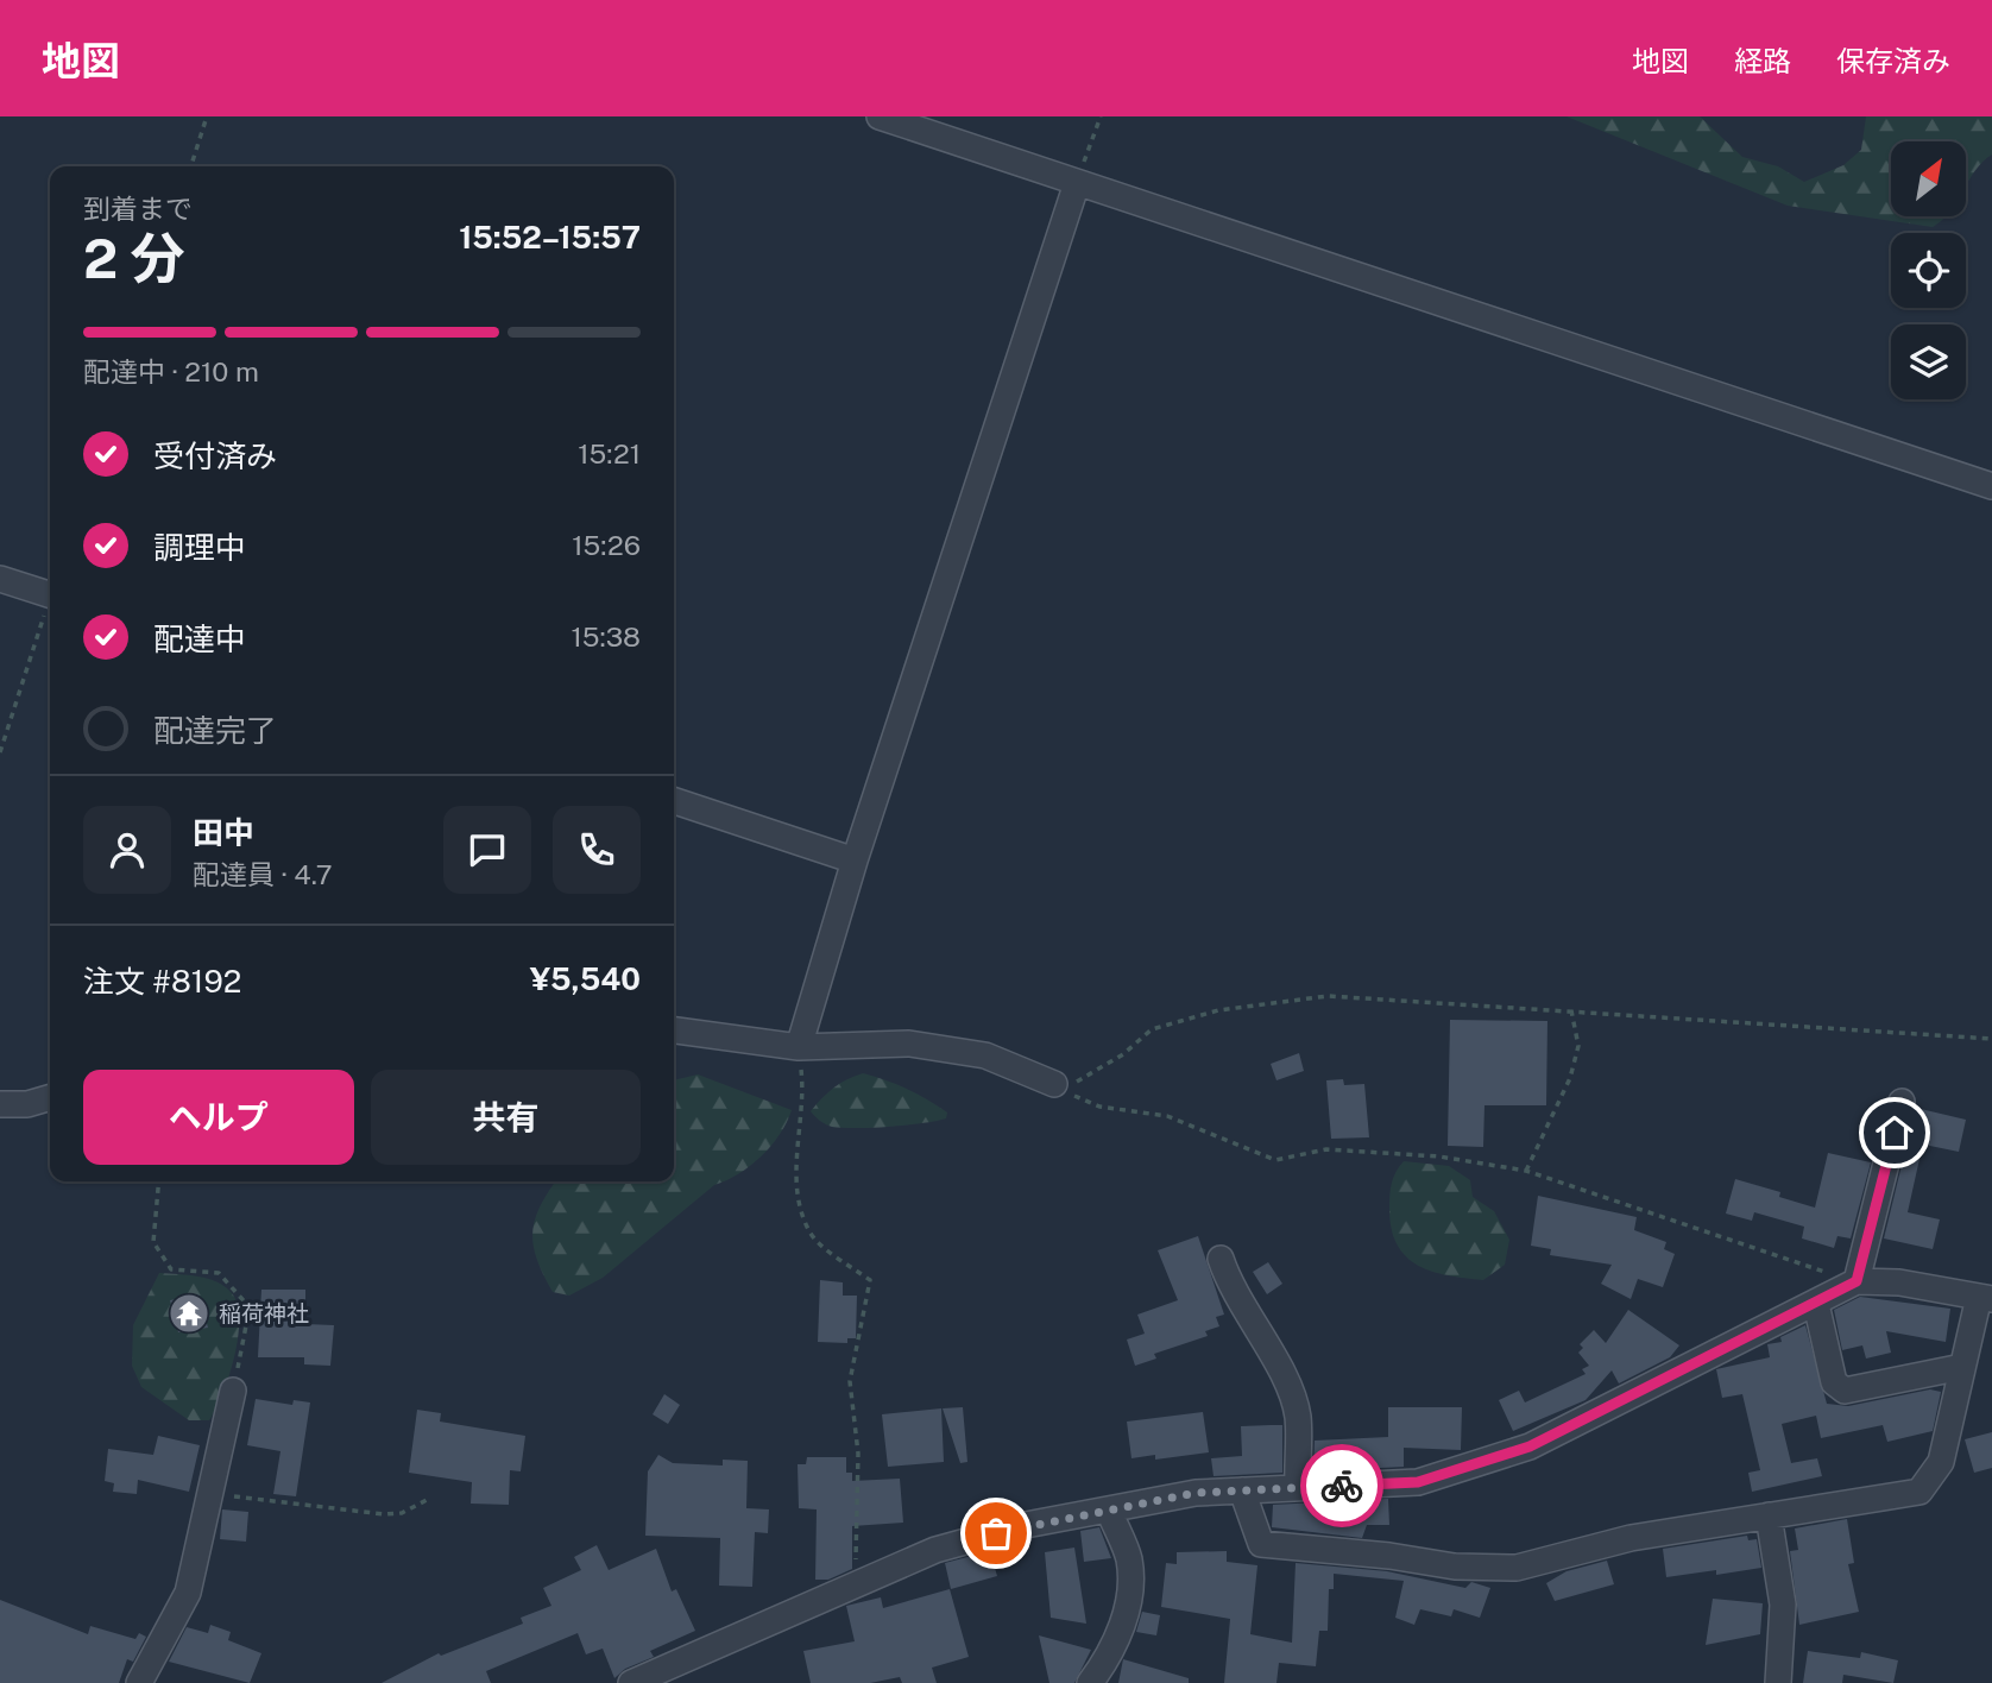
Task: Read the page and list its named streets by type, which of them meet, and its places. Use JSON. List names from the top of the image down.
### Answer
{
  "places": {
    "temple": ["稲荷神社"]
  },
  "north": "top right",
  "page": {
    "header": "地図",
    "nav": ["地図", "経路", "保存済み"],
    "heading": ["2 分", "到着まで", "15:52–15:57"],
    "panel": [
      "田中",
      "配達員 · 4.7",
      "注文 #8192",
      "¥5,540"
    ],
    "bar": "配達中 · 210 m",
    "list": [
      ["受付済み", "15:21"],
      ["調理中", "15:26"],
      ["配達中", "15:38"],
      "配達完了"
    ],
    "buttons": ["ヘルプ", "共有"]
  }
}
